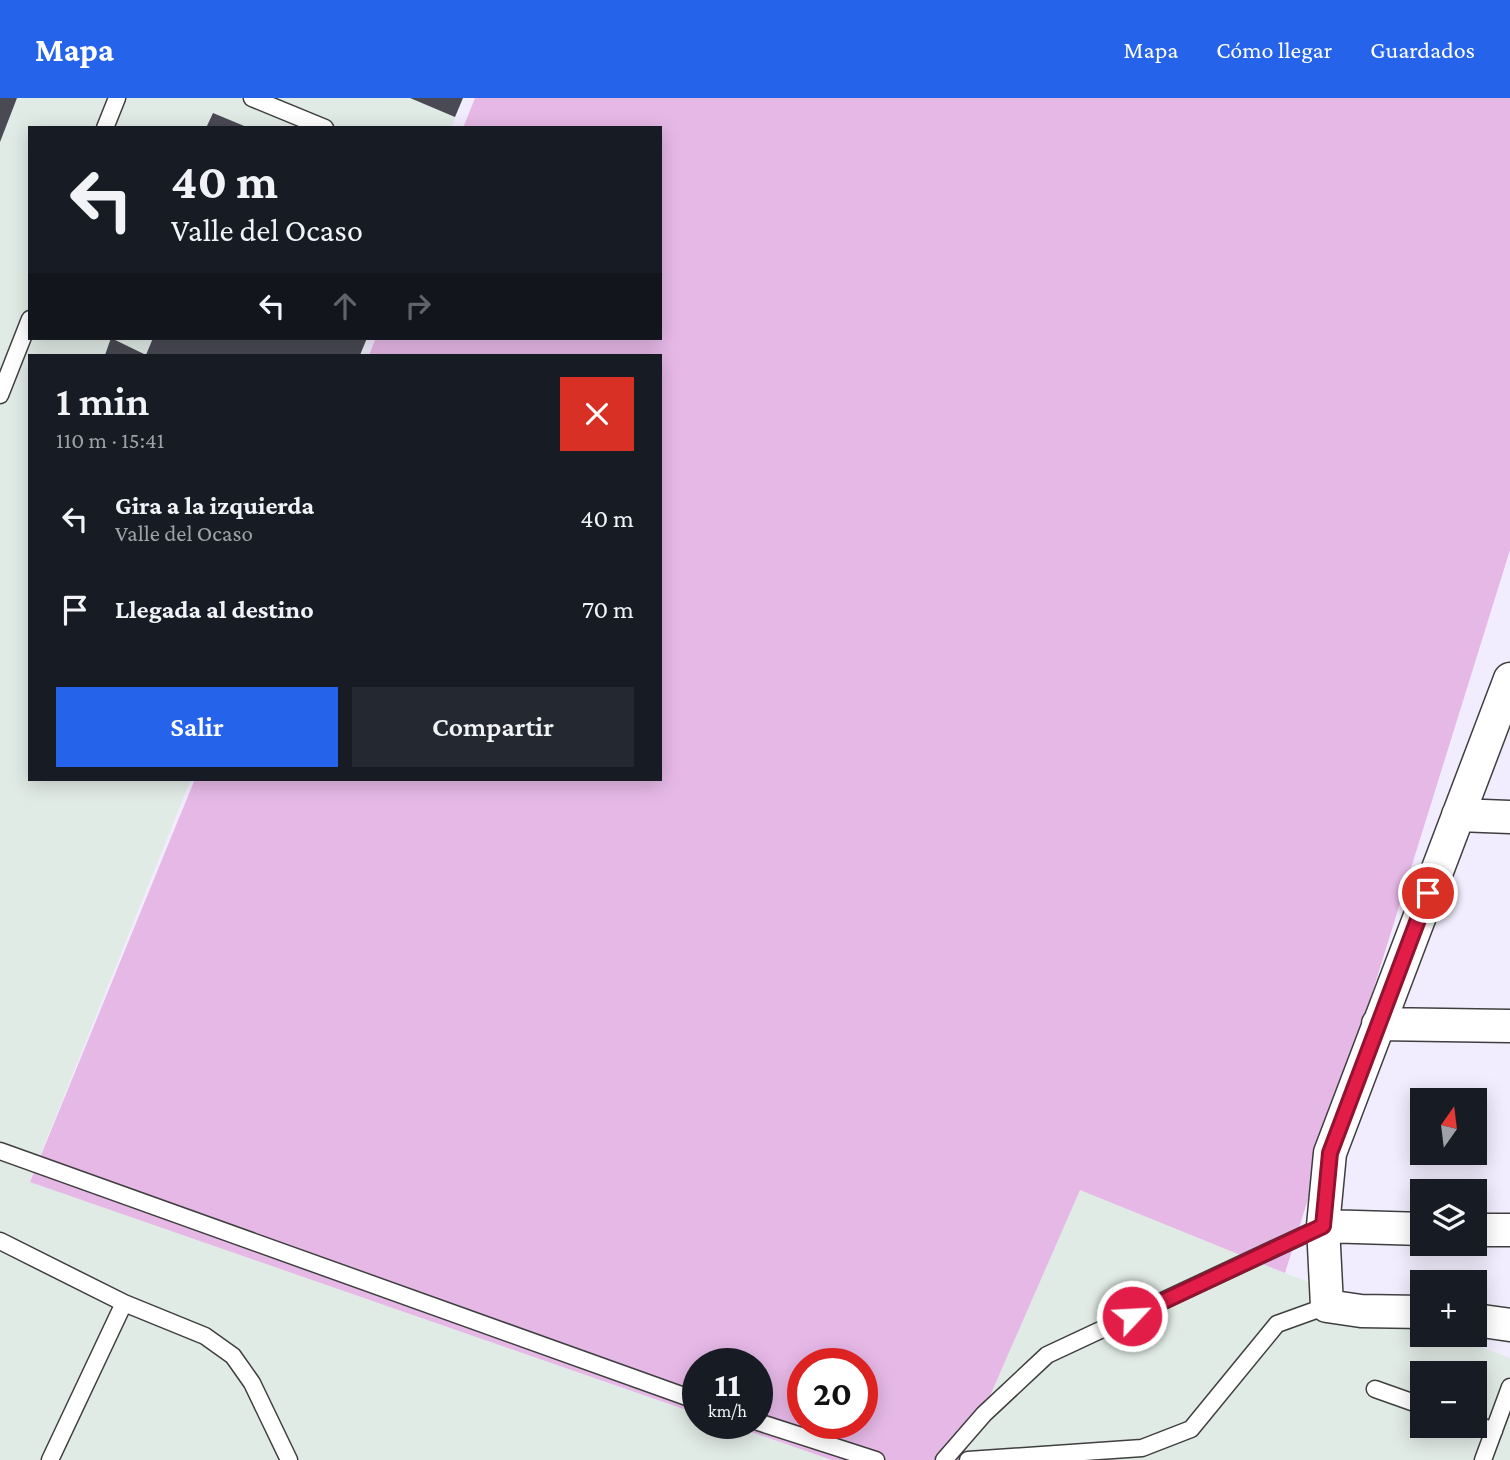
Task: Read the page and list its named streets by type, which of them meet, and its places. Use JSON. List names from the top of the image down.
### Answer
{
  "north": "top",
  "page": {
    "header": "Mapa",
    "nav": ["Mapa", "Cómo llegar", "Guardados"],
    "turn": ["40 m", "Valle del Ocaso"],
    "heading": ["1 min", "110 m · 15:41"],
    "list": [
      {
        "name": "Gira a la izquierda",
        "note": "Valle del Ocaso",
        "value": "40 m"
      },
      {
        "name": "Llegada al destino",
        "value": "70 m"
      }
    ],
    "buttons": ["Salir", "Compartir"],
    "map_buttons": ["+", "−"],
    "speed": "11 km/h",
    "limit": "20"
  }
}
